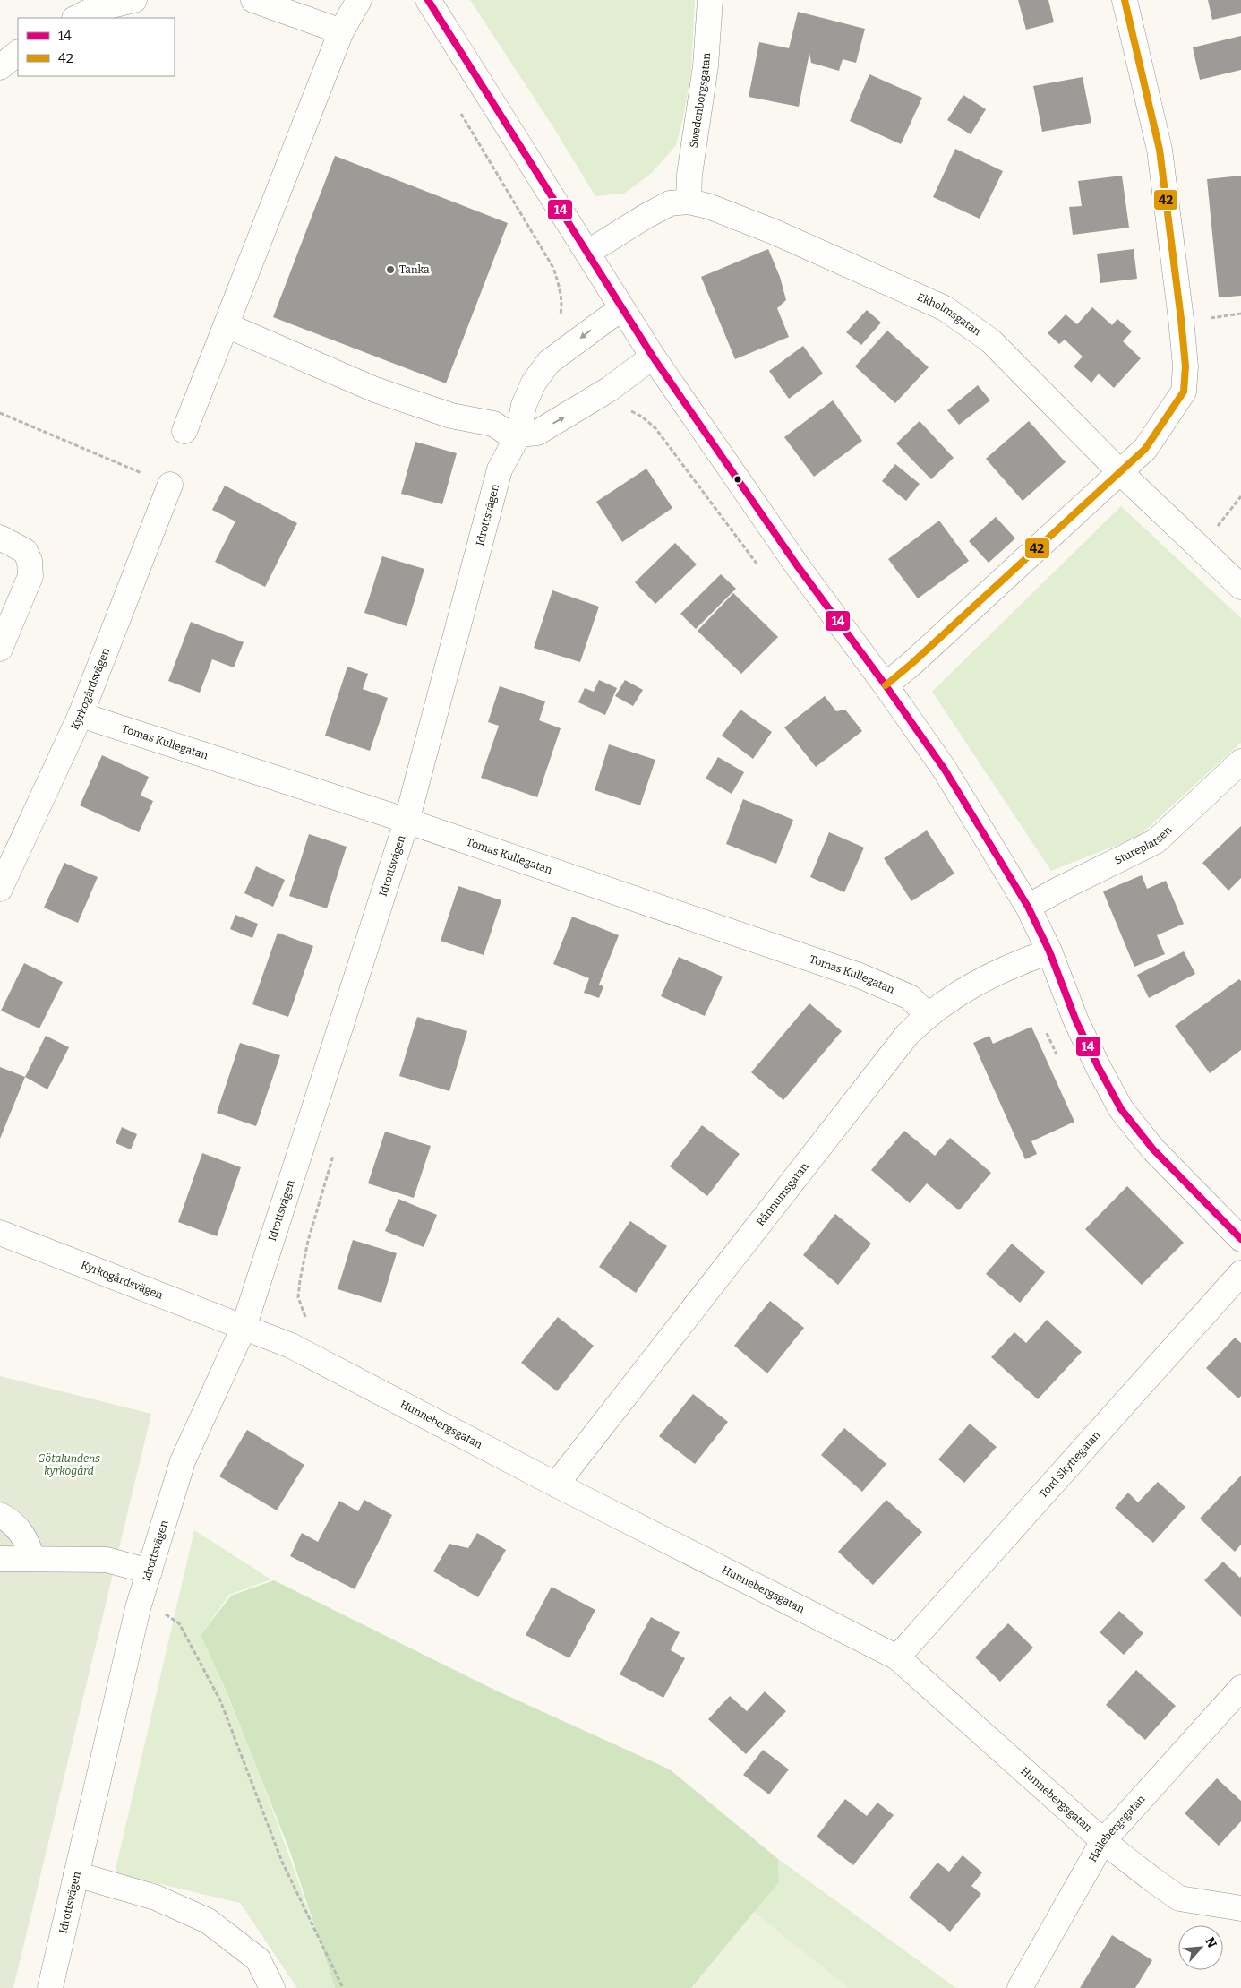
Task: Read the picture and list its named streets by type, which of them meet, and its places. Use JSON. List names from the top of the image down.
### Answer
{
  "streets": {
    "street": [
      "Swedenborgsgatan",
      "Ekholmsgatan",
      "Idrottsvägen",
      "Kyrkogårdsvägen",
      "Tomas Kullegatan",
      "Stureplatsen",
      "Rånnumsgatan",
      "Hunnebergsgatan",
      "Tord Skyttegatan",
      "Hallebergsgatan"
    ]
  },
  "crossings": [
    ["Swedenborgsgatan", "Ekholmsgatan"],
    ["Idrottsvägen", "Kyrkogårdsvägen"],
    ["Idrottsvägen", "Tomas Kullegatan"],
    ["Idrottsvägen", "Hunnebergsgatan"],
    ["Kyrkogårdsvägen", "Tomas Kullegatan"],
    ["Kyrkogårdsvägen", "Hunnebergsgatan"],
    ["Tomas Kullegatan", "Rånnumsgatan"],
    ["Rånnumsgatan", "Hunnebergsgatan"],
    ["Hunnebergsgatan", "Tord Skyttegatan"],
    ["Hunnebergsgatan", "Hallebergsgatan"]
  ],
  "parks": ["Götalundens kyrkogård"],
  "places": ["Tanka"],
  "lines": ["transit line 14", "transit line 42"],
  "legend": ["14", "42"],
  "north": "top right"
}
